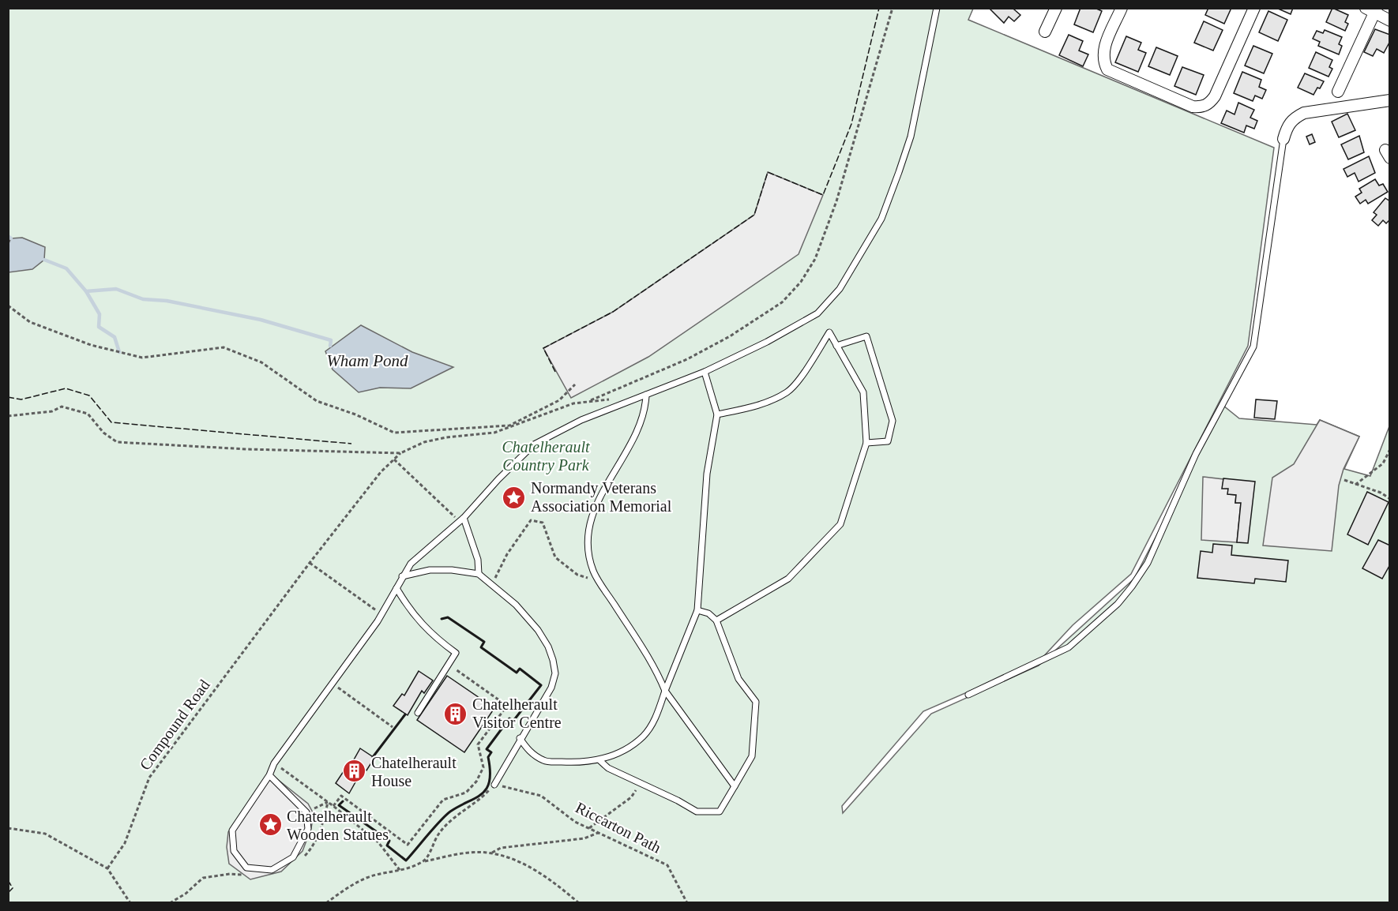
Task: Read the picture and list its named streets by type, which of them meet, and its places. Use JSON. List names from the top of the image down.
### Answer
{
  "streets": {
    "path": ["Compound Road", "Riccarton Path"]
  },
  "water": ["Wham Pond"],
  "parks": ["Chatelherault Country Park"],
  "places": {
    "place": ["Normandy Veterans Association Memorial", "Chatelherault Wooden Statues"],
    "building": ["Chatelherault Visitor Centre", "Chatelherault House"]
  }
}
